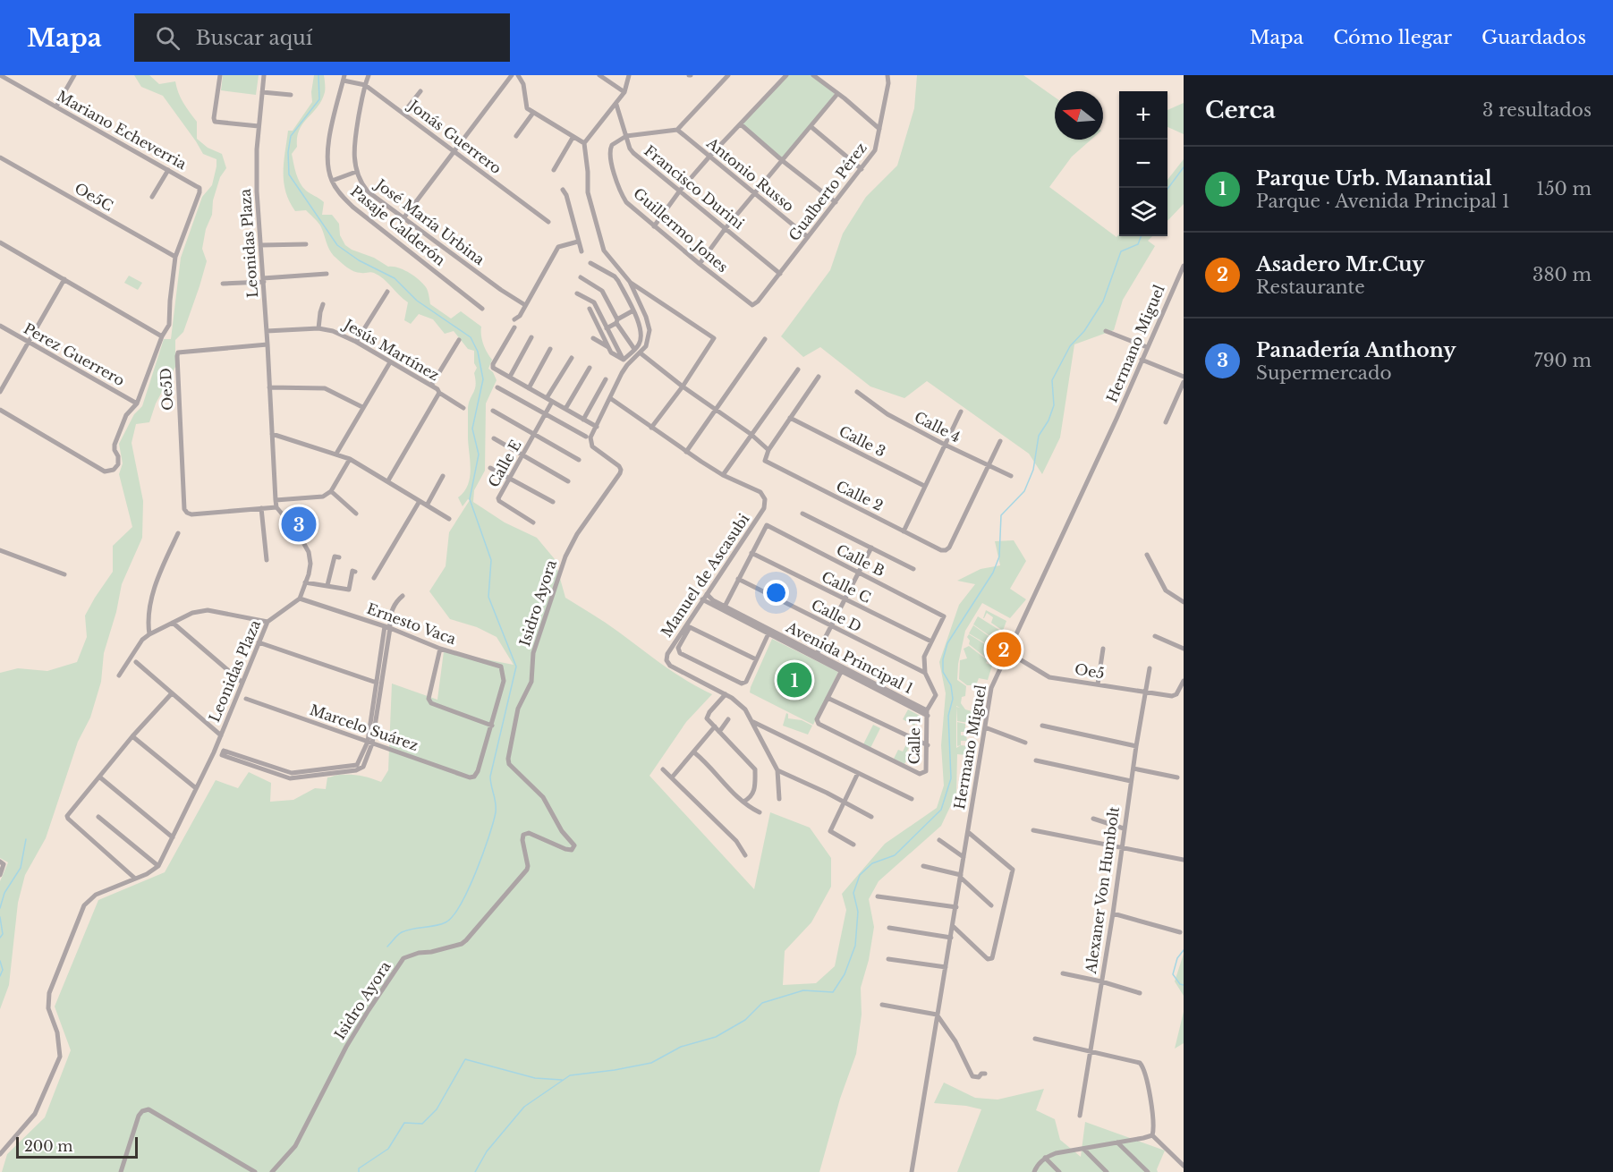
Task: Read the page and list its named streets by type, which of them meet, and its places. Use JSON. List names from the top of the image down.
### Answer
{
  "streets": {
    "street": [
      "Mariano Echeverria",
      "Jonás Guerrero",
      "Antonio Russo",
      "Francisco Durini",
      "Gualberto Pérez",
      "Oe5C",
      "José María Urbina",
      "Pasaje Calderón",
      "Guillermo Jones",
      "Leonidas Plaza",
      "Hermano Miguel",
      "Jesús Martínez",
      "Perez Guerrero",
      "Oe5D",
      "Calle 4",
      "Calle 3",
      "Calle E",
      "Calle 2",
      "Calle B",
      "Manuel de Ascasubi",
      "Calle C",
      "Isidro Ayora",
      "Calle D",
      "Ernesto Vaca",
      "Avenida Principal 1",
      "Oe5",
      "Marcelo Suárez",
      "Calle 1",
      "Alexaner Von Humbolt"
    ]
  },
  "crossings": [
    ["Mariano Echeverria", "Oe5C"],
    ["Jonás Guerrero", "Pasaje Calderón"],
    ["Antonio Russo", "Gualberto Pérez"],
    ["Francisco Durini", "Gualberto Pérez"],
    ["Francisco Durini", "Guillermo Jones"],
    ["Gualberto Pérez", "Guillermo Jones"],
    ["Leonidas Plaza", "Jesús Martínez"],
    ["Leonidas Plaza", "Oe5D"],
    ["Leonidas Plaza", "Ernesto Vaca"],
    ["Hermano Miguel", "Oe5"],
    ["Calle 4", "Calle 2"],
    ["Calle B", "Calle C"],
    ["Manuel de Ascasubi", "Isidro Ayora"],
    ["Manuel de Ascasubi", "Avenida Principal 1"],
    ["Calle D", "Calle 1"],
    ["Ernesto Vaca", "Marcelo Suárez"],
    ["Avenida Principal 1", "Calle 1"],
    ["Oe5", "Alexaner Von Humbolt"]
  ],
  "scale_bar": "200 m",
  "north": "left",
  "page": {
    "header": "Mapa",
    "search": "Buscar aquí",
    "nav": ["Mapa", "Cómo llegar", "Guardados"],
    "heading": ["Cerca", "3 resultados"],
    "map_buttons": ["+", "−"],
    "list": [
      {
        "mark": "1",
        "name": "Parque Urb. Manantial",
        "note": "Parque · Avenida Principal 1",
        "value": "150 m"
      },
      {
        "mark": "2",
        "name": "Asadero Mr.Cuy",
        "note": "Restaurante",
        "value": "380 m"
      },
      {
        "mark": "3",
        "name": "Panadería Anthony",
        "note": "Supermercado",
        "value": "790 m"
      }
    ],
    "pins": ["3", "2", "1"],
    "scale": "200 m"
  }
}
